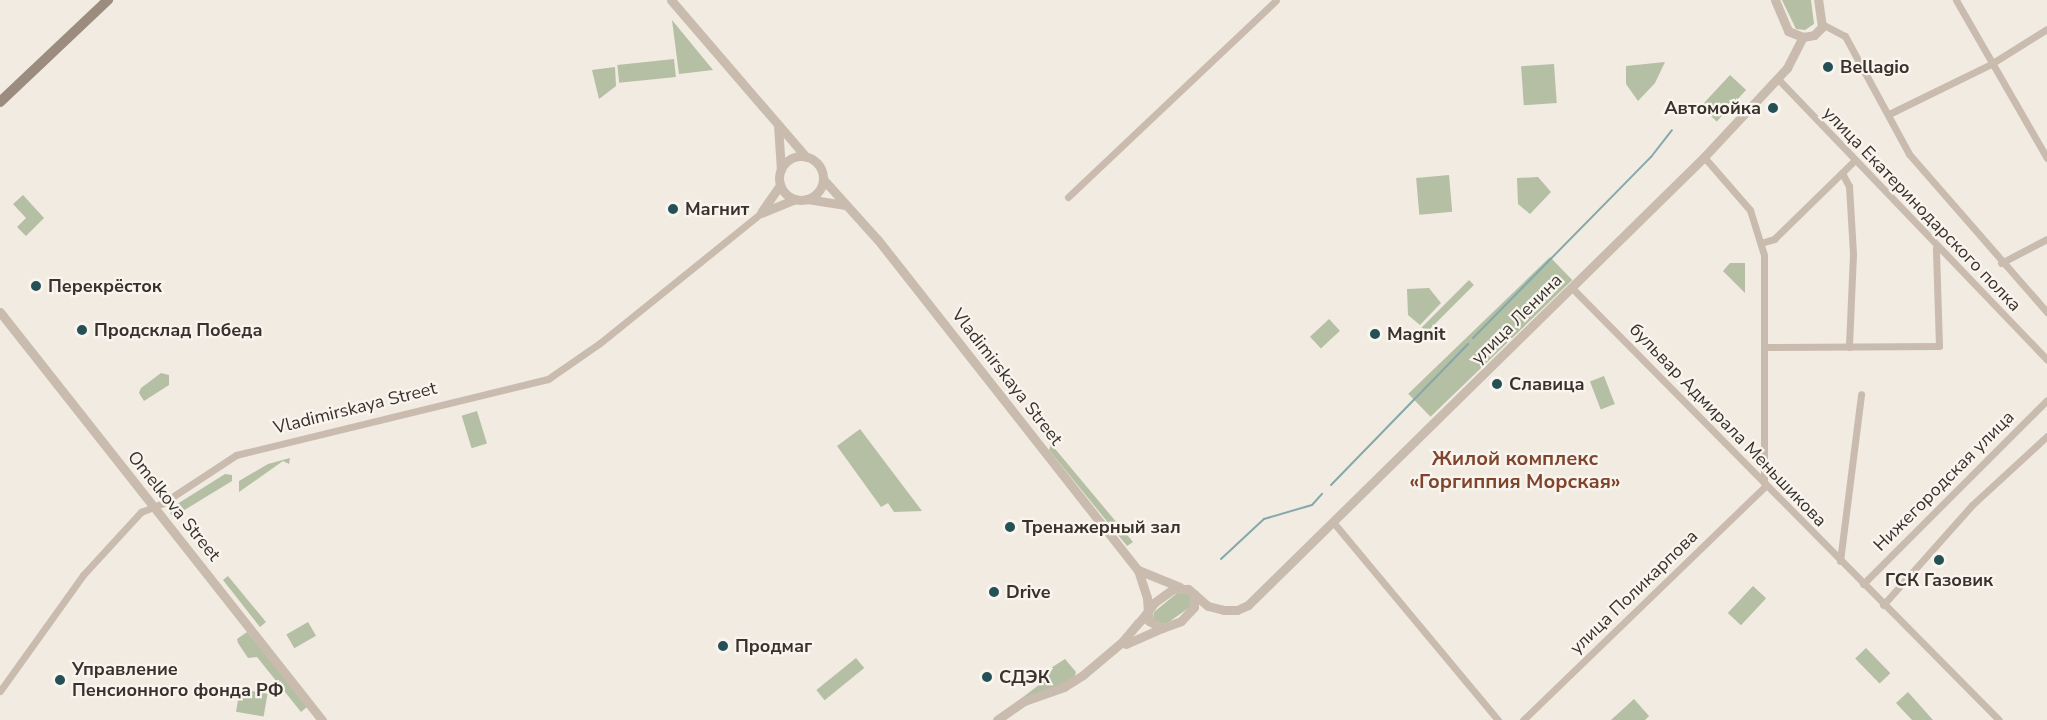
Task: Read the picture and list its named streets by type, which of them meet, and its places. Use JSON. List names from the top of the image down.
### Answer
{
  "streets": {
    "street": [
      "улица Екатеринодарского полка",
      "улица Ленина",
      "Vladimirskaya Street",
      "бульвар Адмирала Меньшикова",
      "Нижегородская улица",
      "Omelkova Street",
      "улица Поликарпова"
    ]
  },
  "crossings": [
    ["улица Екатеринодарского полка", "улица Ленина"],
    ["улица Ленина", "Vladimirskaya Street"],
    ["улица Ленина", "бульвар Адмирала Меньшикова"],
    ["Vladimirskaya Street", "Omelkova Street"],
    ["бульвар Адмирала Меньшикова", "Нижегородская улица"],
    ["бульвар Адмирала Меньшикова", "улица Поликарпова"]
  ],
  "districts": ["Жилой комплекс «Горгиппия Морская»"],
  "places": [
    "Bellagio",
    "Автомойка",
    "Магнит",
    "Перекрёсток",
    "Продсклад Победа",
    "Magnit",
    "Славица",
    "Тренажерный зал",
    "ГСК Газовик",
    "Drive",
    "Продмаг",
    "СДЭК",
    "Управление Пенсионного фонда РФ"
  ]
}
